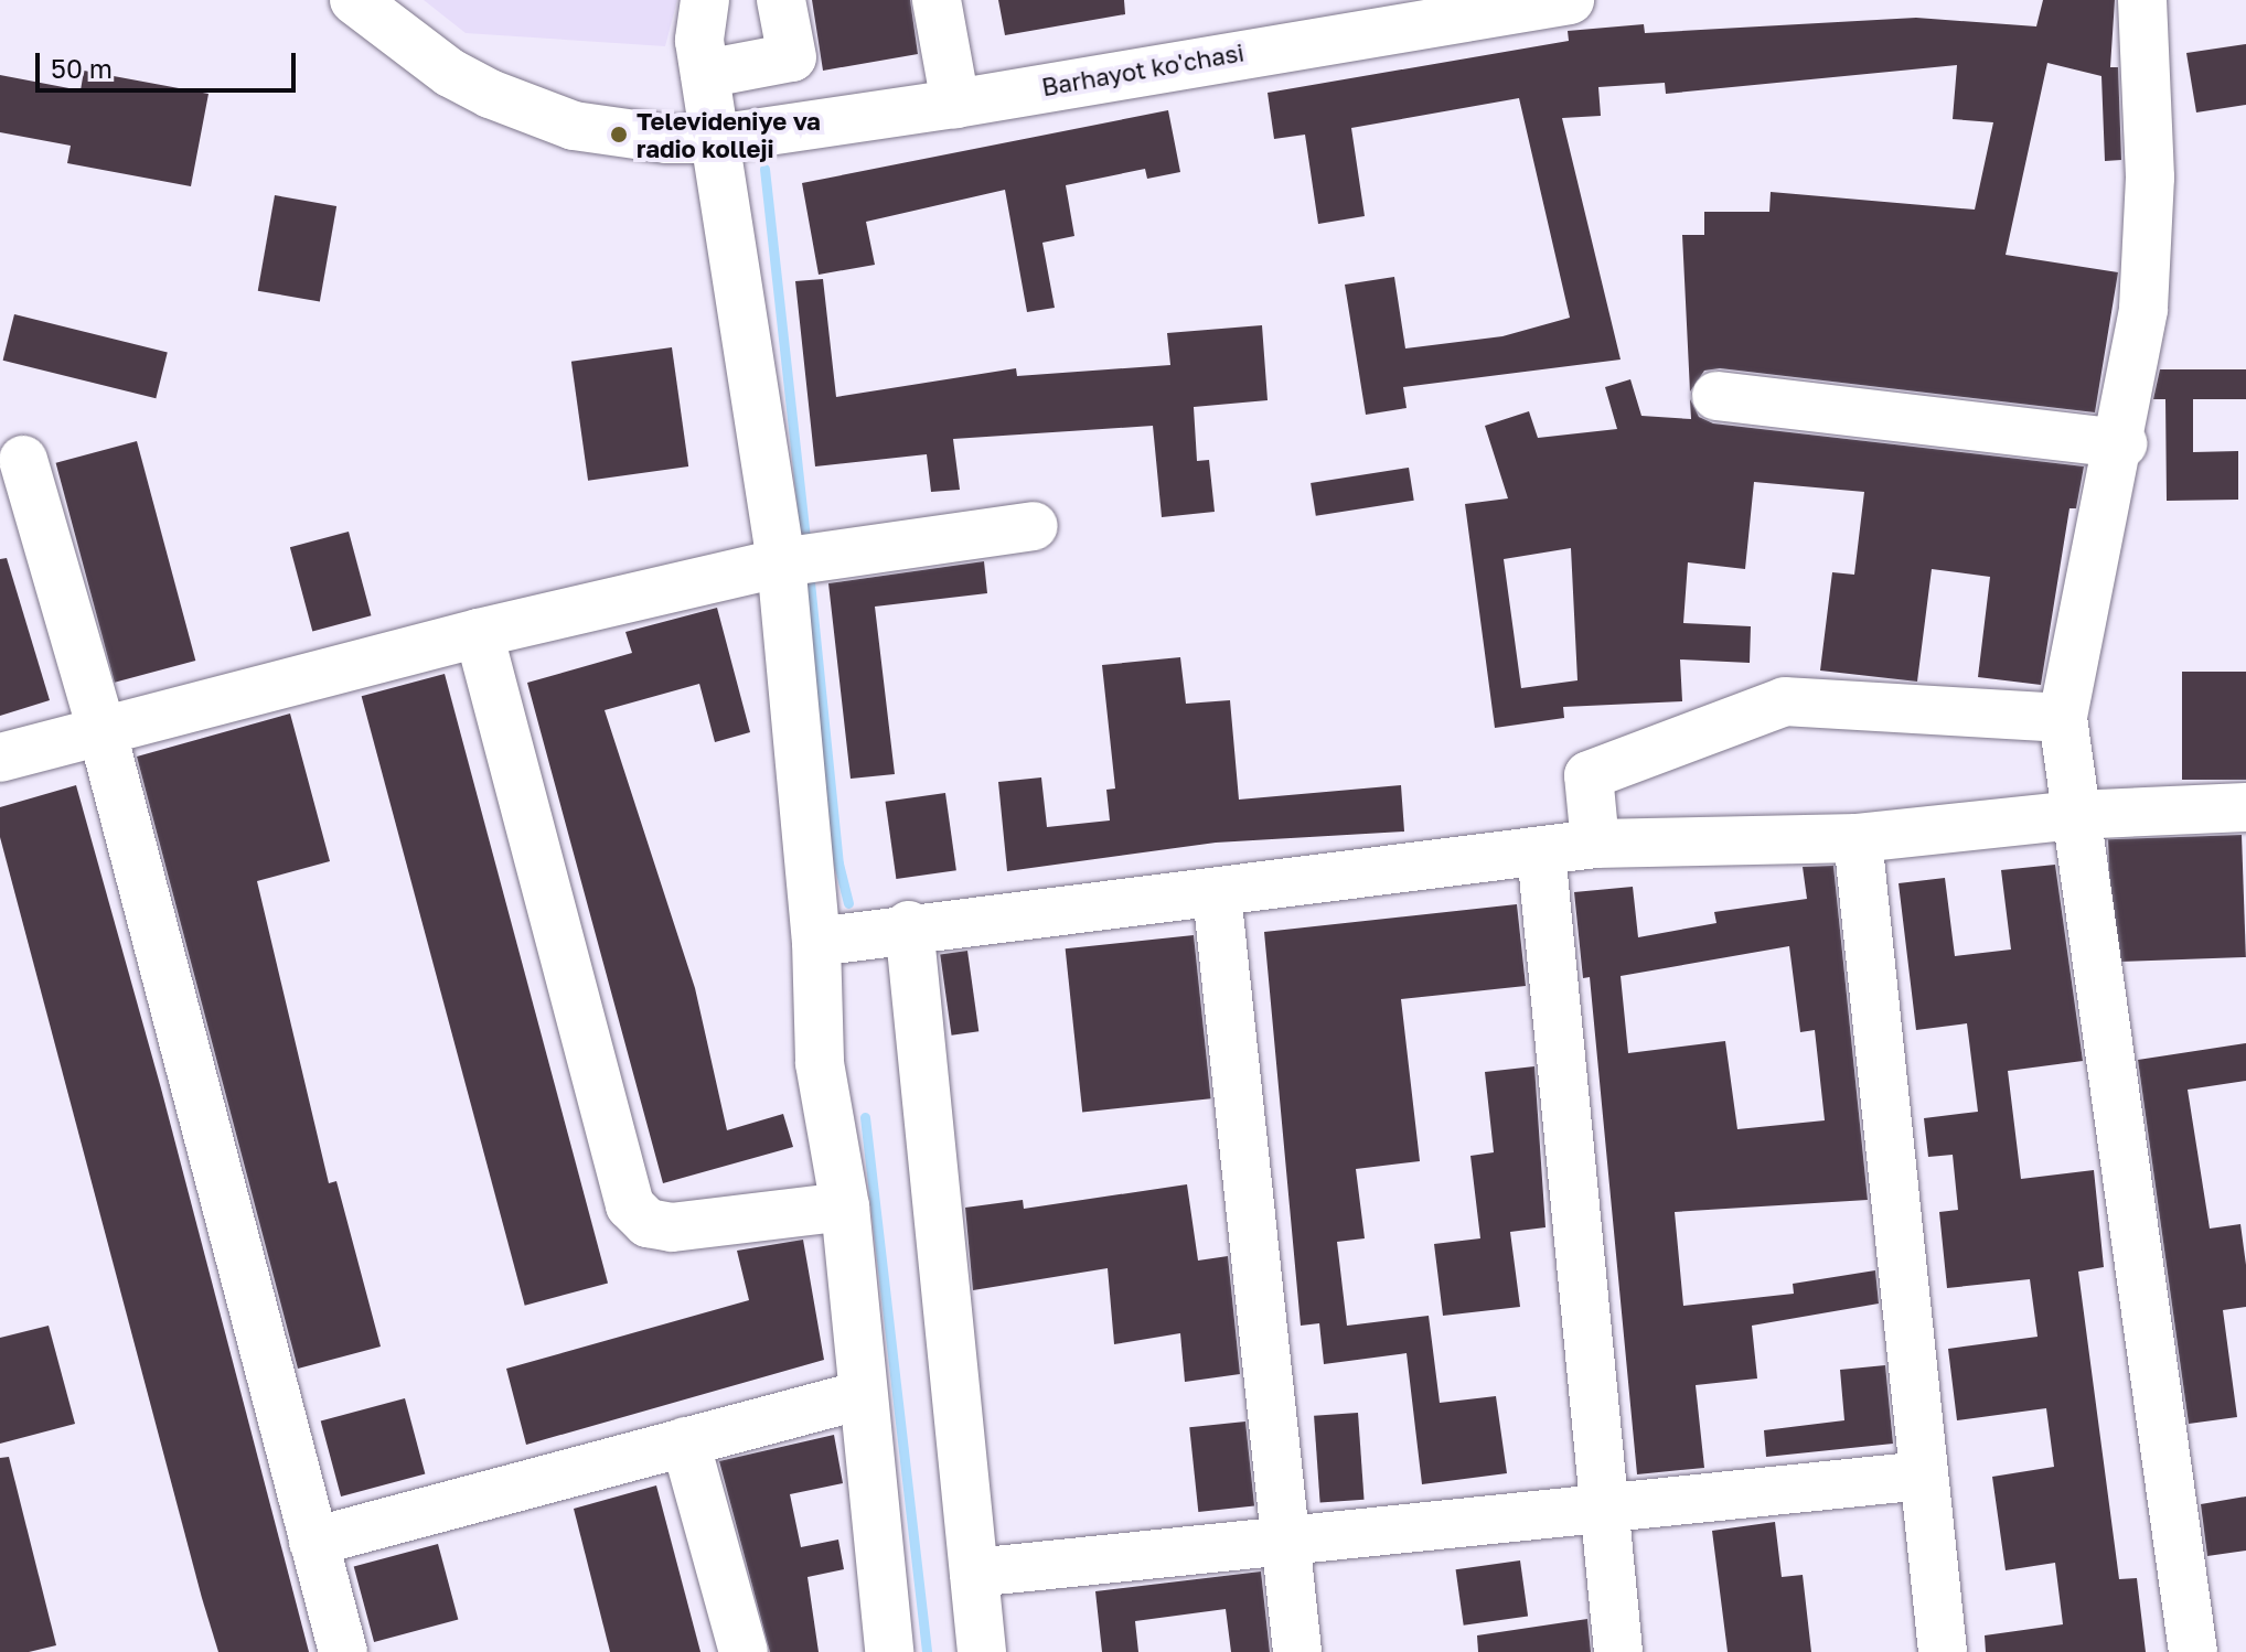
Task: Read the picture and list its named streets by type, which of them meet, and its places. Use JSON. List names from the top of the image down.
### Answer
{
  "streets": {
    "street": ["Barhayot ko'chasi"]
  },
  "places": ["Televideniye va radio kolleji"],
  "scale_bar": "50 m"
}
